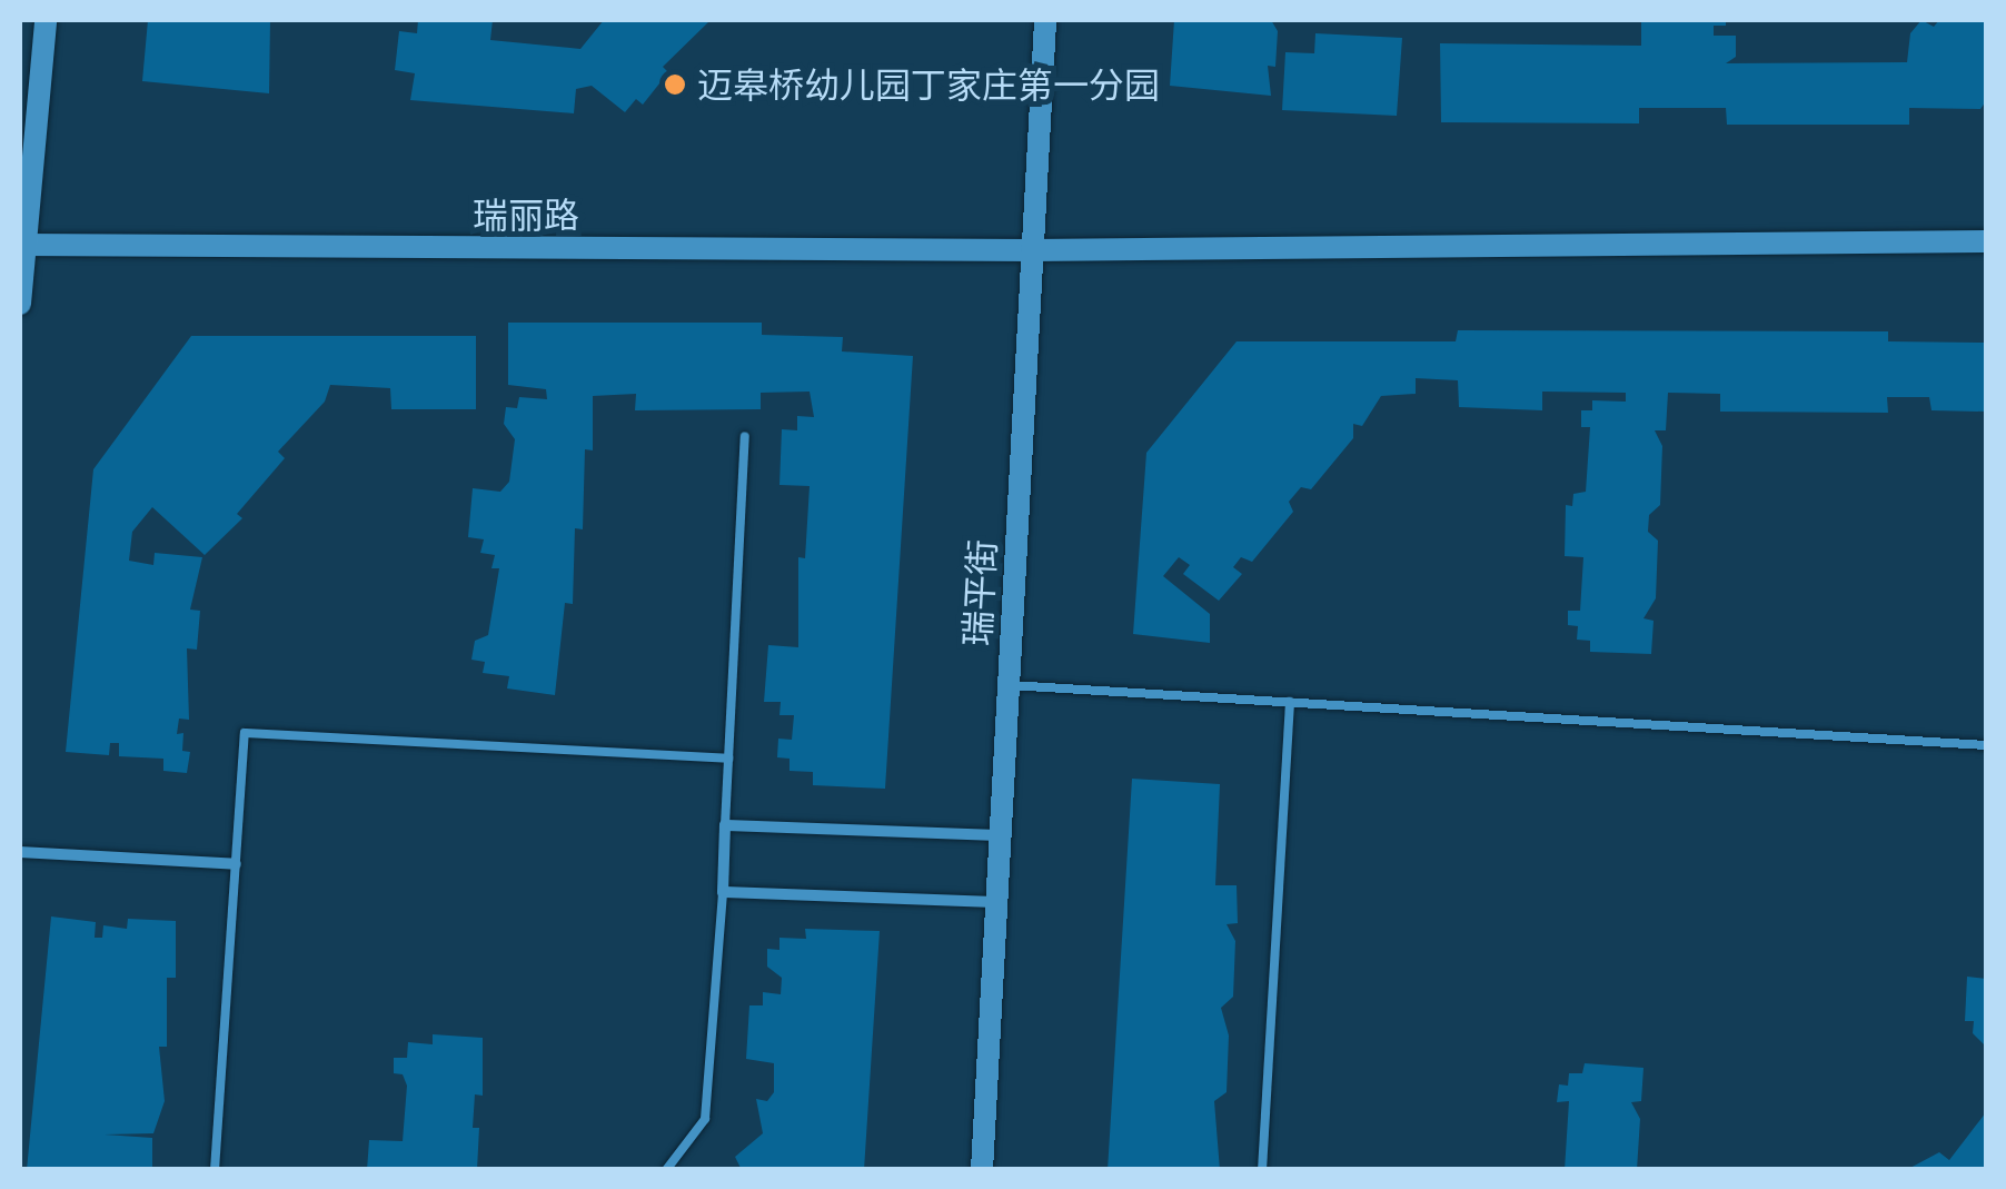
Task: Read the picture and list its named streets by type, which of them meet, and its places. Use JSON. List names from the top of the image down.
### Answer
{
  "streets": {
    "street": ["瑞丽路", "瑞平街"]
  },
  "crossings": [
    ["瑞丽路", "瑞平街"]
  ],
  "places": ["迈皋桥幼儿园丁家庄第一分园"]
}
